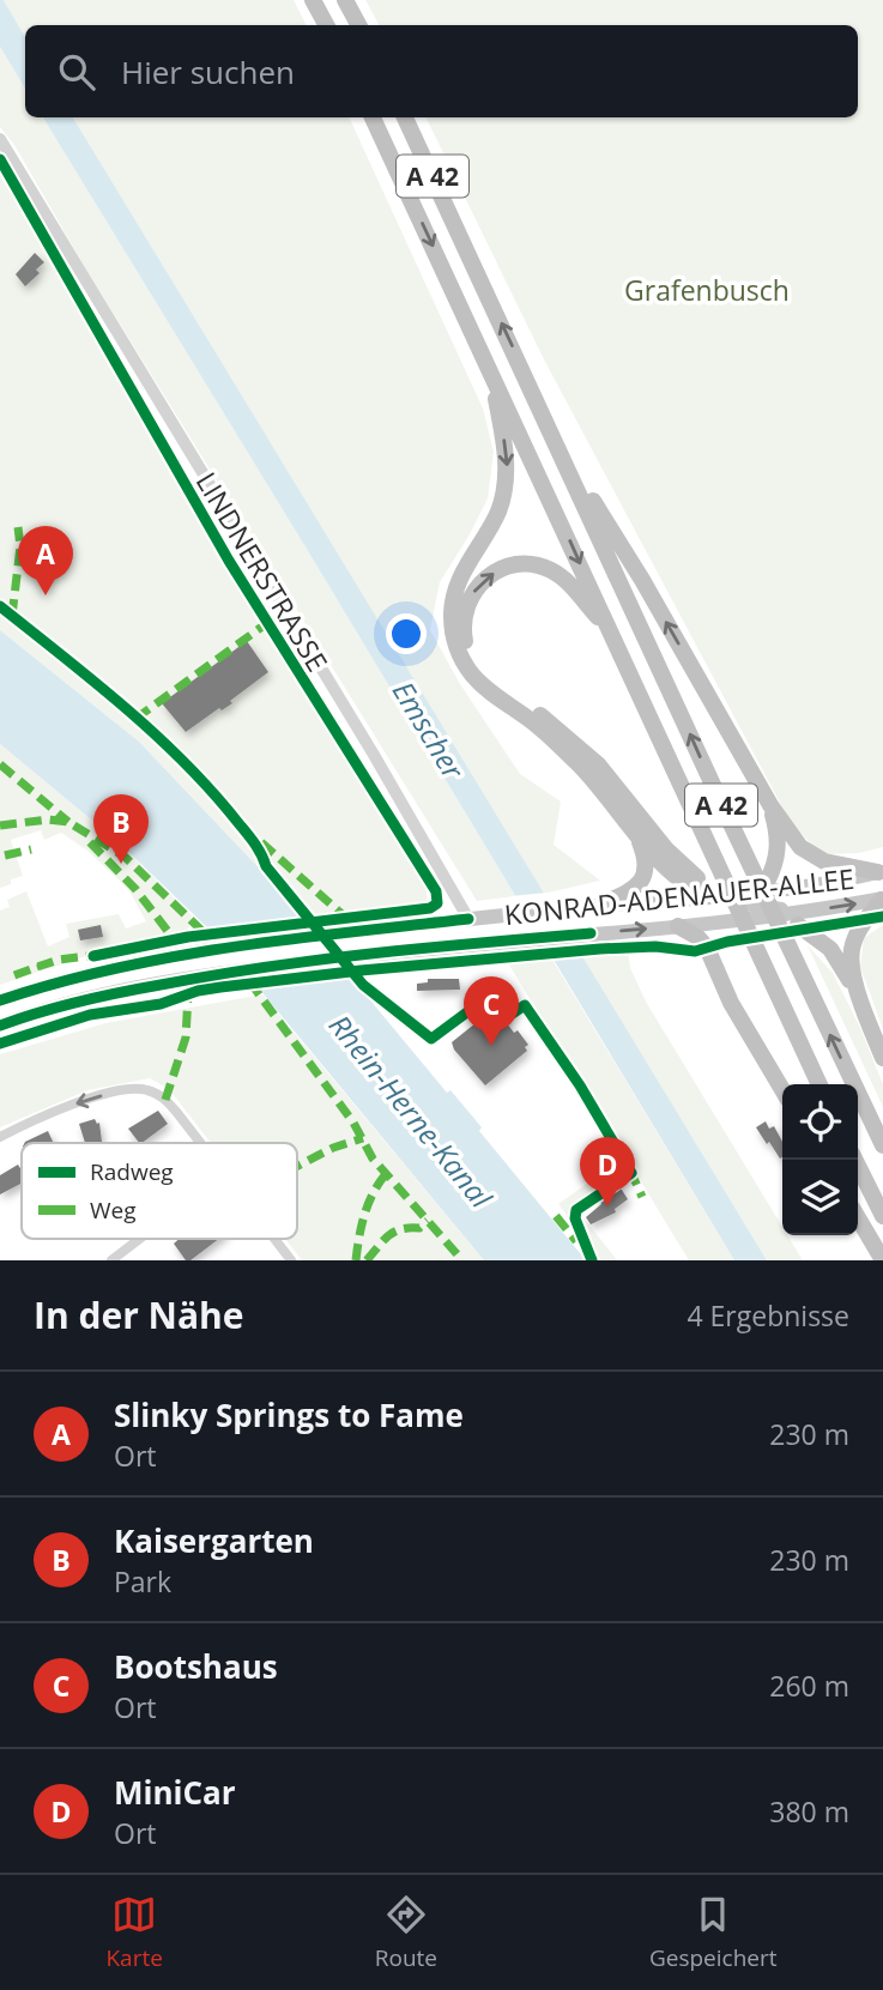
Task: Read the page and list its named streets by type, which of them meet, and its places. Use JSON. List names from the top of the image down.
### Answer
{
  "streets": {
    "highway": ["A 42"],
    "main road": ["KONRAD-ADENAUER-ALLEE"],
    "street": ["LINDNERSTRASSE"]
  },
  "crossings": [
    ["LINDNERSTRASSE", "KONRAD-ADENAUER-ALLEE"]
  ],
  "water": ["Emscher", "Rhein-Herne-Kanal"],
  "parks": ["Grafenbusch"],
  "legend": ["Radweg", "Weg"],
  "page": {
    "search": "Hier suchen",
    "pins": [
      "A",
      "B",
      "C",
      "D"
    ],
    "heading": ["In der Nähe", "4 Ergebnisse"],
    "list": [
      {
        "mark": "A",
        "name": "Slinky Springs to Fame",
        "note": "Ort",
        "value": "230 m"
      },
      {
        "mark": "B",
        "name": "Kaisergarten",
        "note": "Park",
        "value": "230 m"
      },
      {
        "mark": "C",
        "name": "Bootshaus",
        "note": "Ort",
        "value": "260 m"
      },
      {
        "mark": "D",
        "name": "MiniCar",
        "note": "Ort",
        "value": "380 m"
      }
    ],
    "nav": ["Karte", "Route", "Gespeichert"]
  }
}
